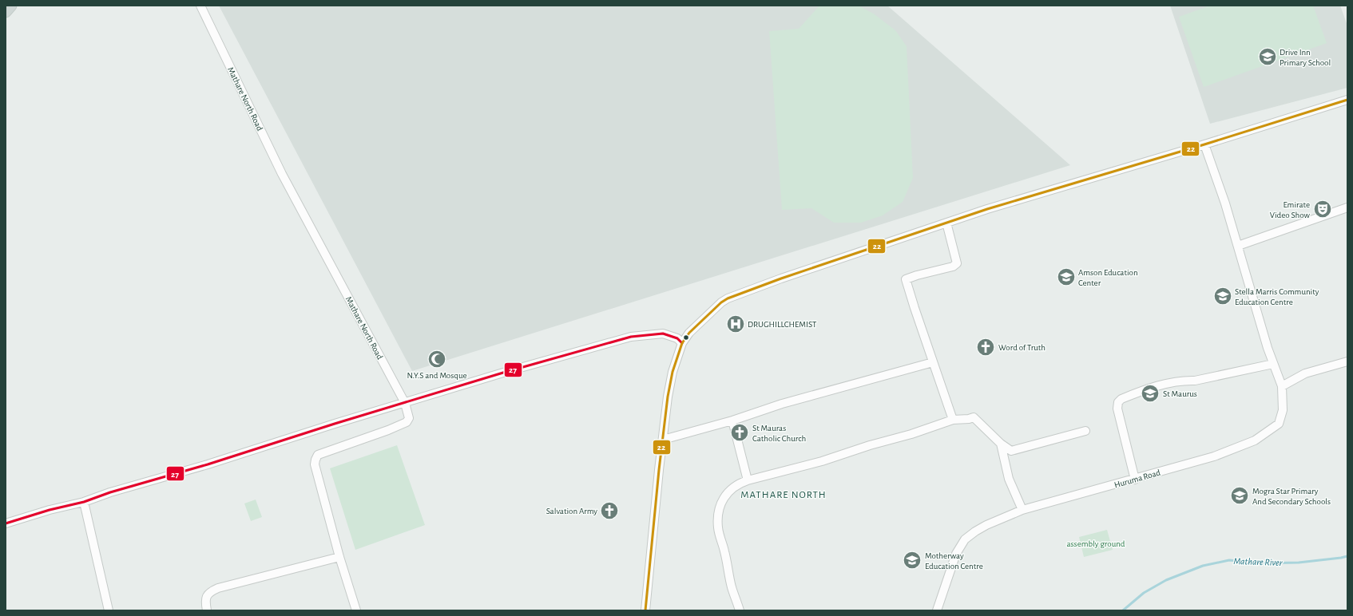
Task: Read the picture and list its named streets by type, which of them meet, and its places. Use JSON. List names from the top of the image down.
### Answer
{
  "streets": {
    "street": ["Mathare North Road", "Huruma Road"]
  },
  "districts": ["MATHARE NORTH"],
  "water": ["Mathare River"],
  "parks": ["assembly ground"],
  "places": {
    "school or university": [
      "Drive Inn Primary School",
      "Amson Education Center",
      "Stella Marris Community Education Centre",
      "St Maurus",
      "Mogra Star Primary And Secondary Schools",
      "Motherway Education Centre"
    ],
    "theatre": ["Emirate Video Show"],
    "hospital": ["DRUGHILLCHEMIST"],
    "church": ["Word of Truth", "St Mauras Catholic Church", "Salvation Army"],
    "mosque": ["N.Y.S and Mosque"]
  },
  "lines": ["transit line 22", "transit line 27"]
}
